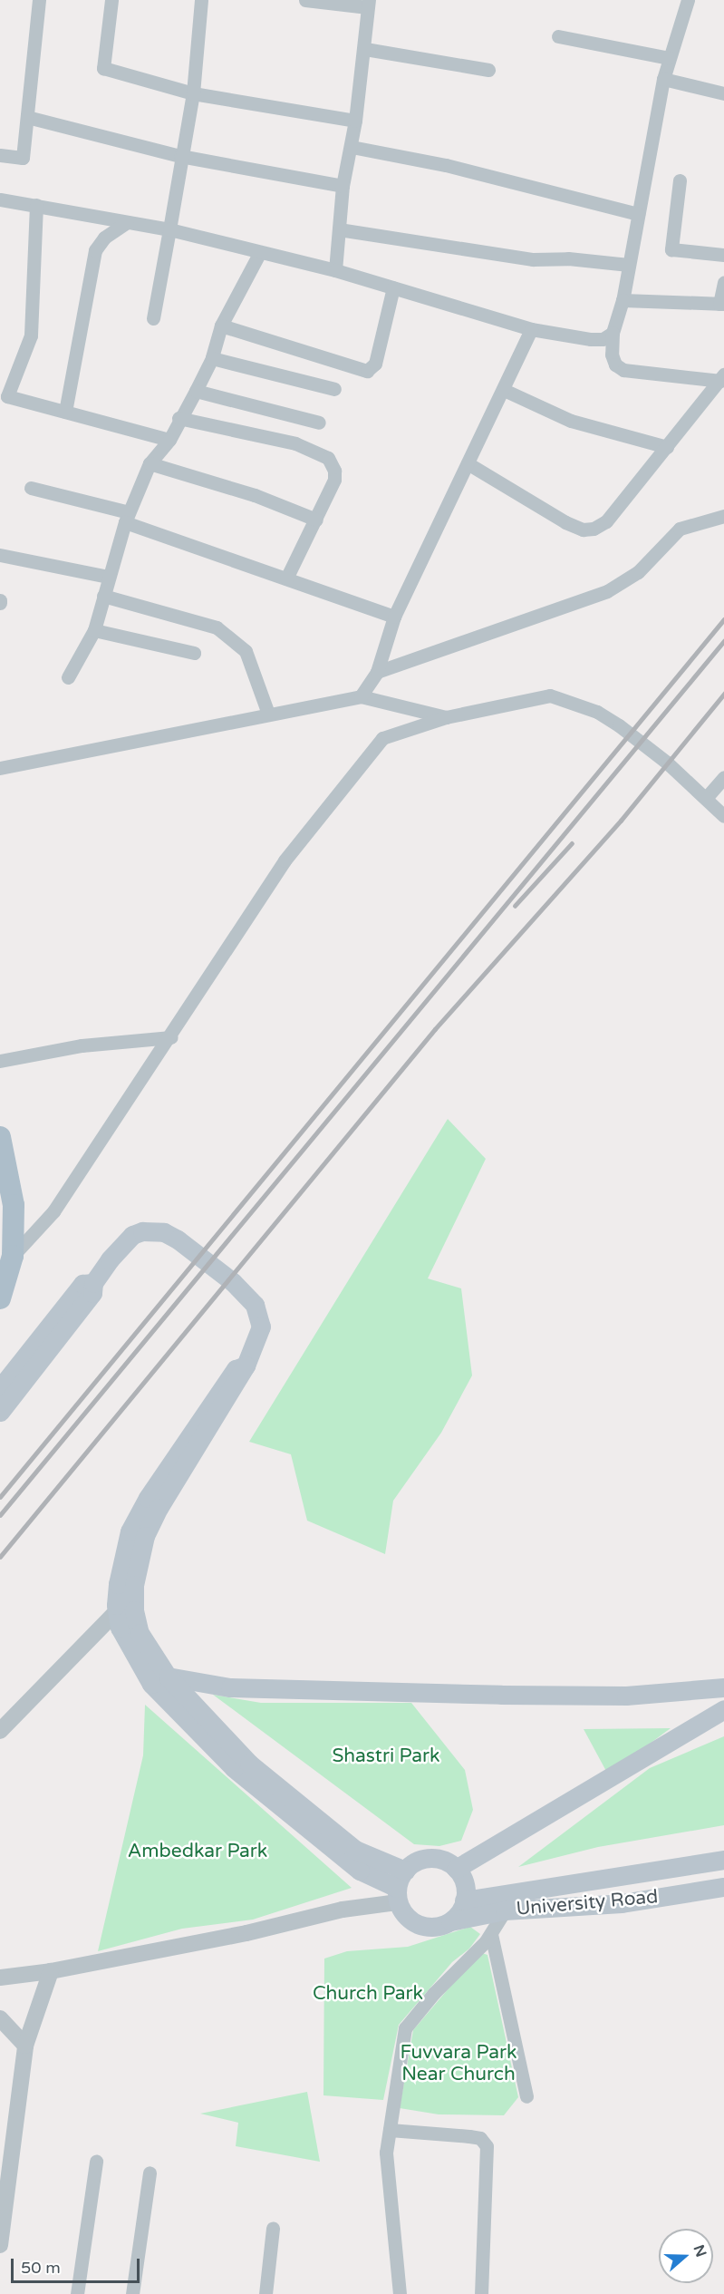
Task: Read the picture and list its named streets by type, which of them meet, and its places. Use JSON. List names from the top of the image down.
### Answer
{
  "streets": {
    "main road": ["University Road"]
  },
  "parks": [
    "Shastri Park",
    "Ambedkar Park",
    "Church Park",
    "Fuvvara Park Near Church"
  ],
  "scale_bar": "50 m",
  "north": "right"
}
